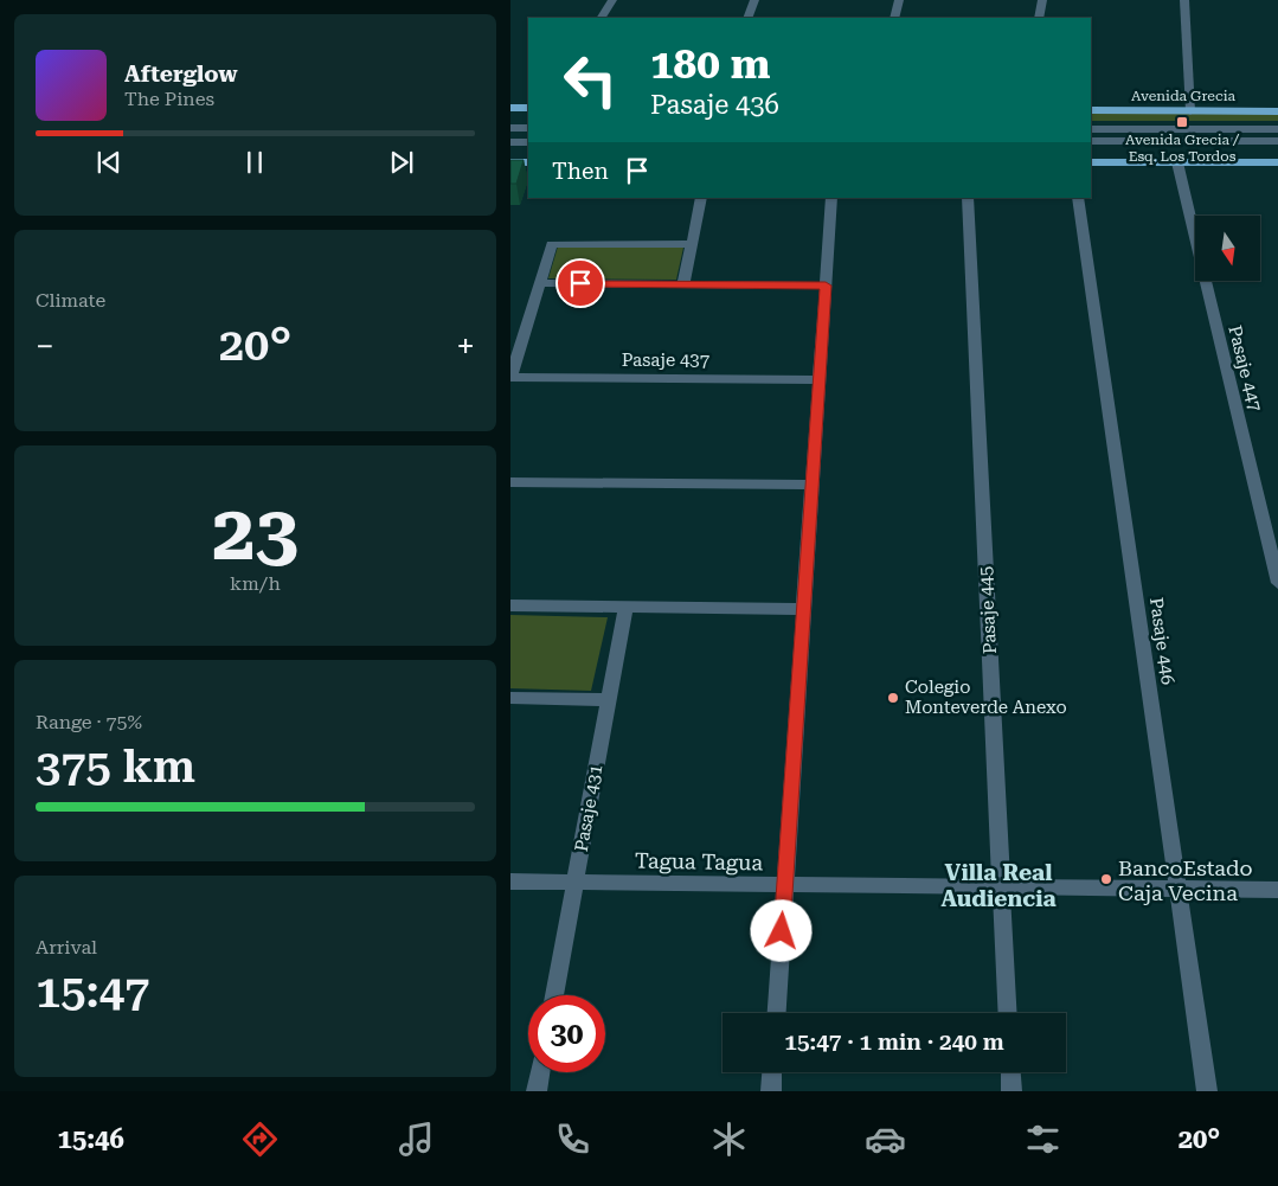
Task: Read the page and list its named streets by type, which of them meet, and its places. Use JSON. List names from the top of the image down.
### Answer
{
  "streets": {
    "main road": ["Avenida Grecia"],
    "street": [
      "Pasaje 437",
      "Pasaje 447",
      "Pasaje 445",
      "Pasaje 446",
      "Pasaje 431",
      "Tagua Tagua"
    ]
  },
  "crossings": [
    ["Pasaje 445", "Tagua Tagua"],
    ["Pasaje 446", "Tagua Tagua"],
    ["Pasaje 431", "Tagua Tagua"]
  ],
  "districts": ["Villa Real Audiencia"],
  "places": {
    "transit": ["Avenida Grecia / Esq. Los Tordos"],
    "other": ["Colegio Monteverde Anexo", "BancoEstado Caja Vecina"]
  },
  "north": "bottom",
  "page": {
    "turn": ["180 m", "Pasaje 436"],
    "song": ["Afterglow", "The Pines"],
    "then": "Then",
    "tile": [
      "Climate",
      ["23", "km/h"],
      ["Range · 75%", "375 km"],
      ["Arrival", "15:47"]
    ],
    "heat": ["−", "20°", "+"],
    "limit": "30",
    "trip": "15:47 · 1 min · 240 m",
    "tabs": ["15:46", "20°"]
  }
}
